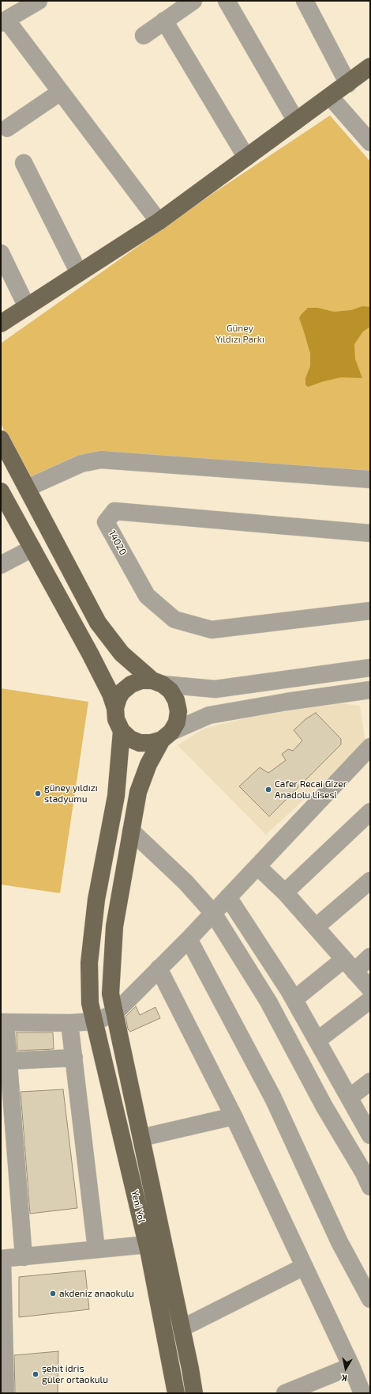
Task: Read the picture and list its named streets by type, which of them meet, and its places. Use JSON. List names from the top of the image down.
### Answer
{
  "streets": {
    "main road": ["Yeni Yol"],
    "street": ["14020"]
  },
  "parks": ["Güney Yıldızı Parkı"],
  "places": [
    "Cafer Recai Gizer Anadolu Lisesi",
    "güney yıldızı stadyumu",
    "akdeniz anaokulu",
    "şehit idris güler ortaokulu"
  ],
  "north": "bottom"
}
